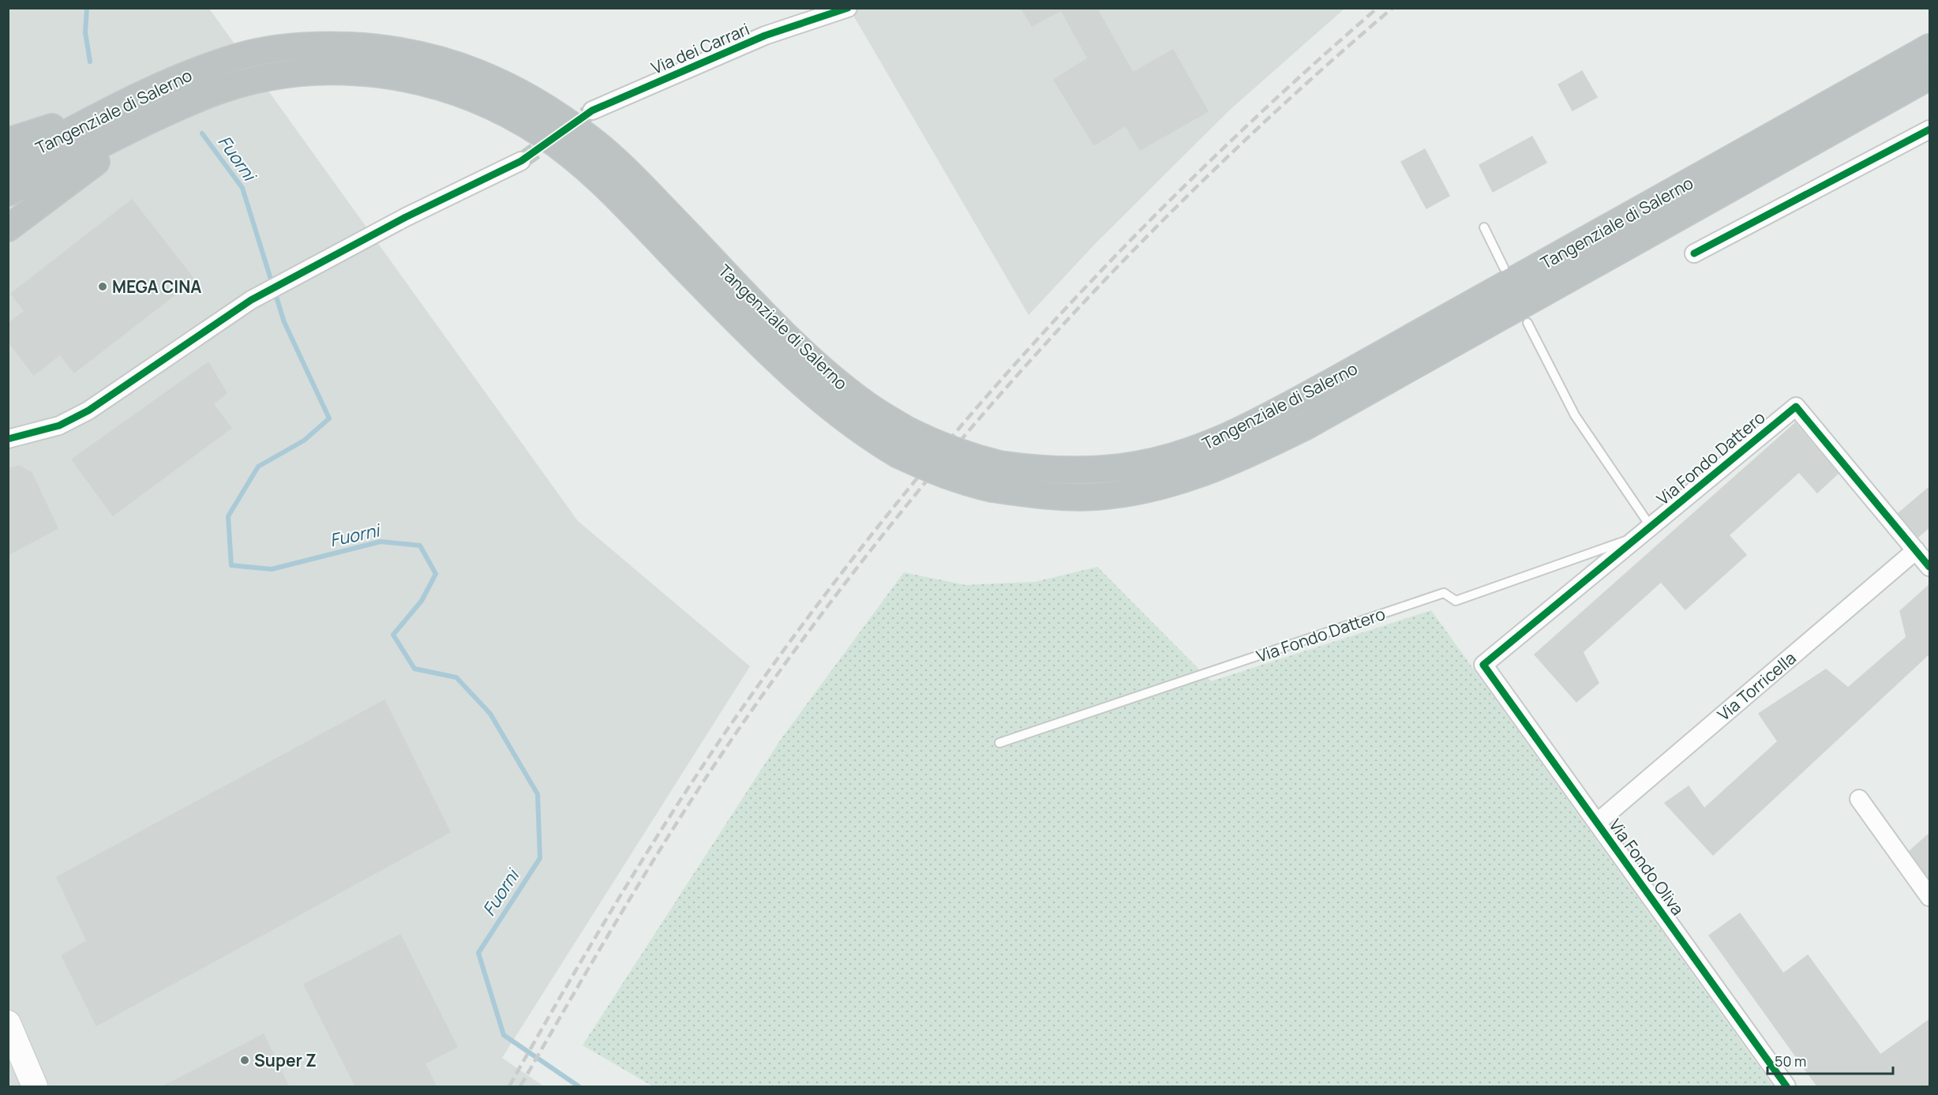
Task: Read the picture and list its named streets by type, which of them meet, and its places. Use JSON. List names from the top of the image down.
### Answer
{
  "streets": {
    "highway": ["Tangenziale di Salerno"],
    "street": [
      "Via dei Carrari",
      "Via Fondo Dattero",
      "Via Torricella",
      "Via Fondo Oliva"
    ]
  },
  "crossings": [
    ["Via Fondo Dattero", "Via Torricella"],
    ["Via Fondo Dattero", "Via Fondo Oliva"],
    ["Via Torricella", "Via Fondo Oliva"]
  ],
  "water": ["Fuorni"],
  "places": ["MEGA CINA", "Super Z"],
  "scale_bar": "50 m"
}
